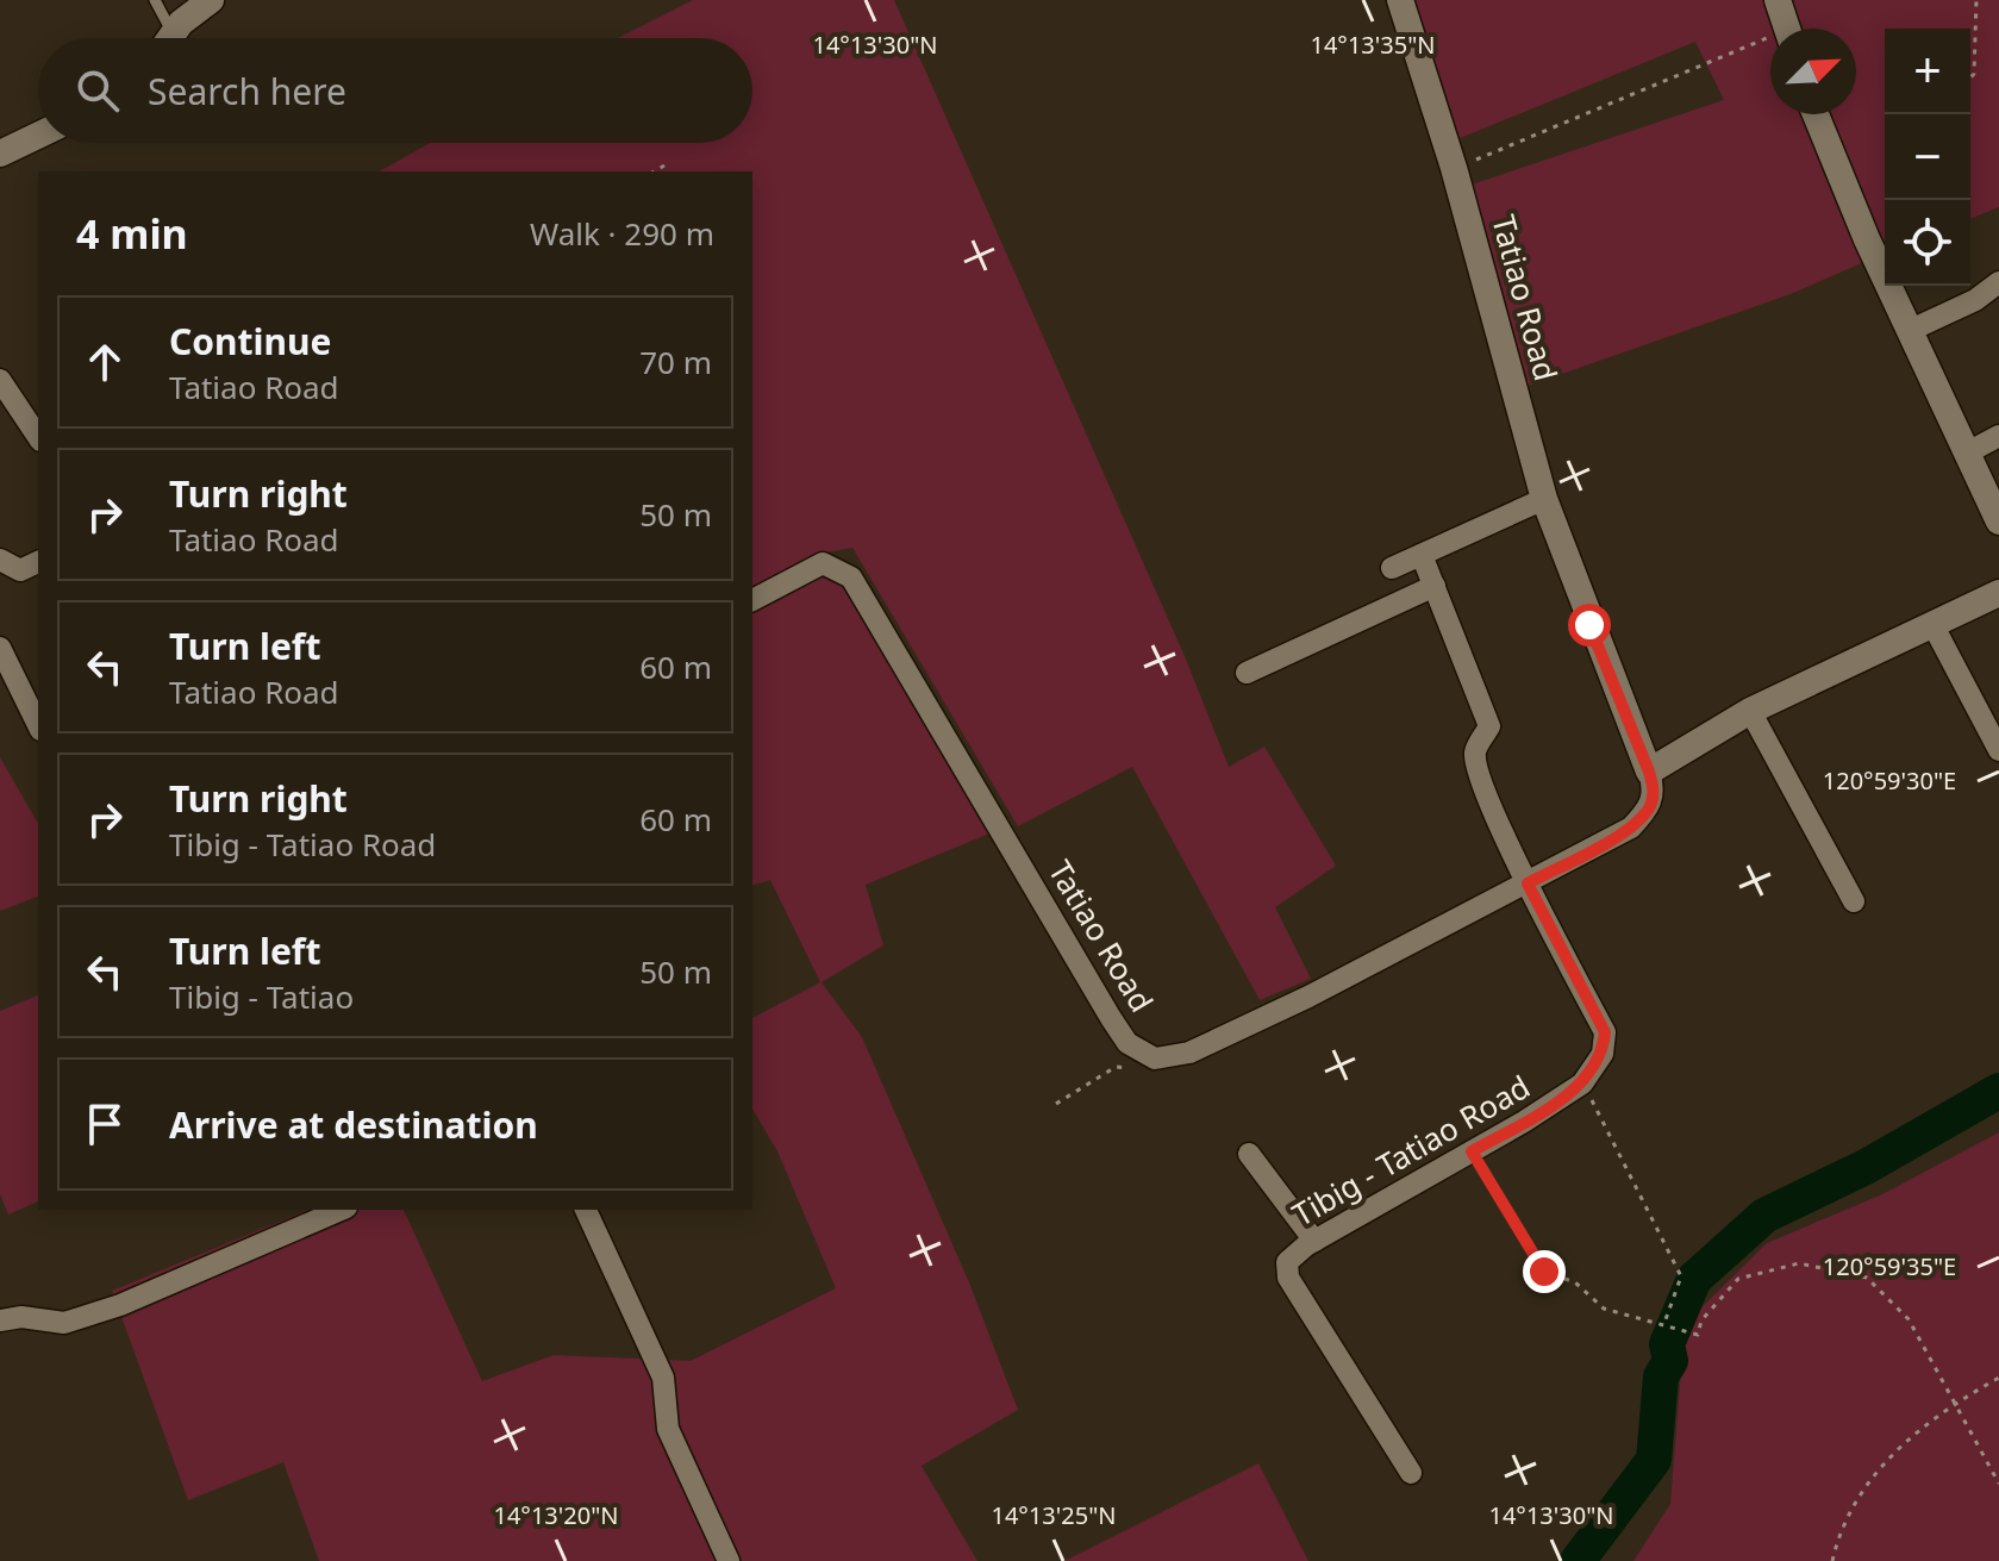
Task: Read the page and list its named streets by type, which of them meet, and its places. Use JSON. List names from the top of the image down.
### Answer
{
  "streets": {
    "street": ["Tatiao Road", "Tibig - Tatiao Road"]
  },
  "north": "top right",
  "page": {
    "map_buttons": ["+", "−"],
    "search": "Search here",
    "heading": ["4 min", "Walk · 290 m"],
    "list": [
      ["Continue", "Tatiao Road", "70 m"],
      ["Turn right", "Tatiao Road", "50 m"],
      ["Turn left", "Tatiao Road", "60 m"],
      ["Turn right", "Tibig - Tatiao Road", "60 m"],
      ["Turn left", "Tibig - Tatiao", "50 m"],
      "Arrive at destination"
    ]
  },
  "coordinates": [
    "14°13'30\"N",
    "14°13'35\"N",
    "120°59'30\"E",
    "120°59'35\"E",
    "14°13'20\"N",
    "14°13'25\"N"
  ]
}
